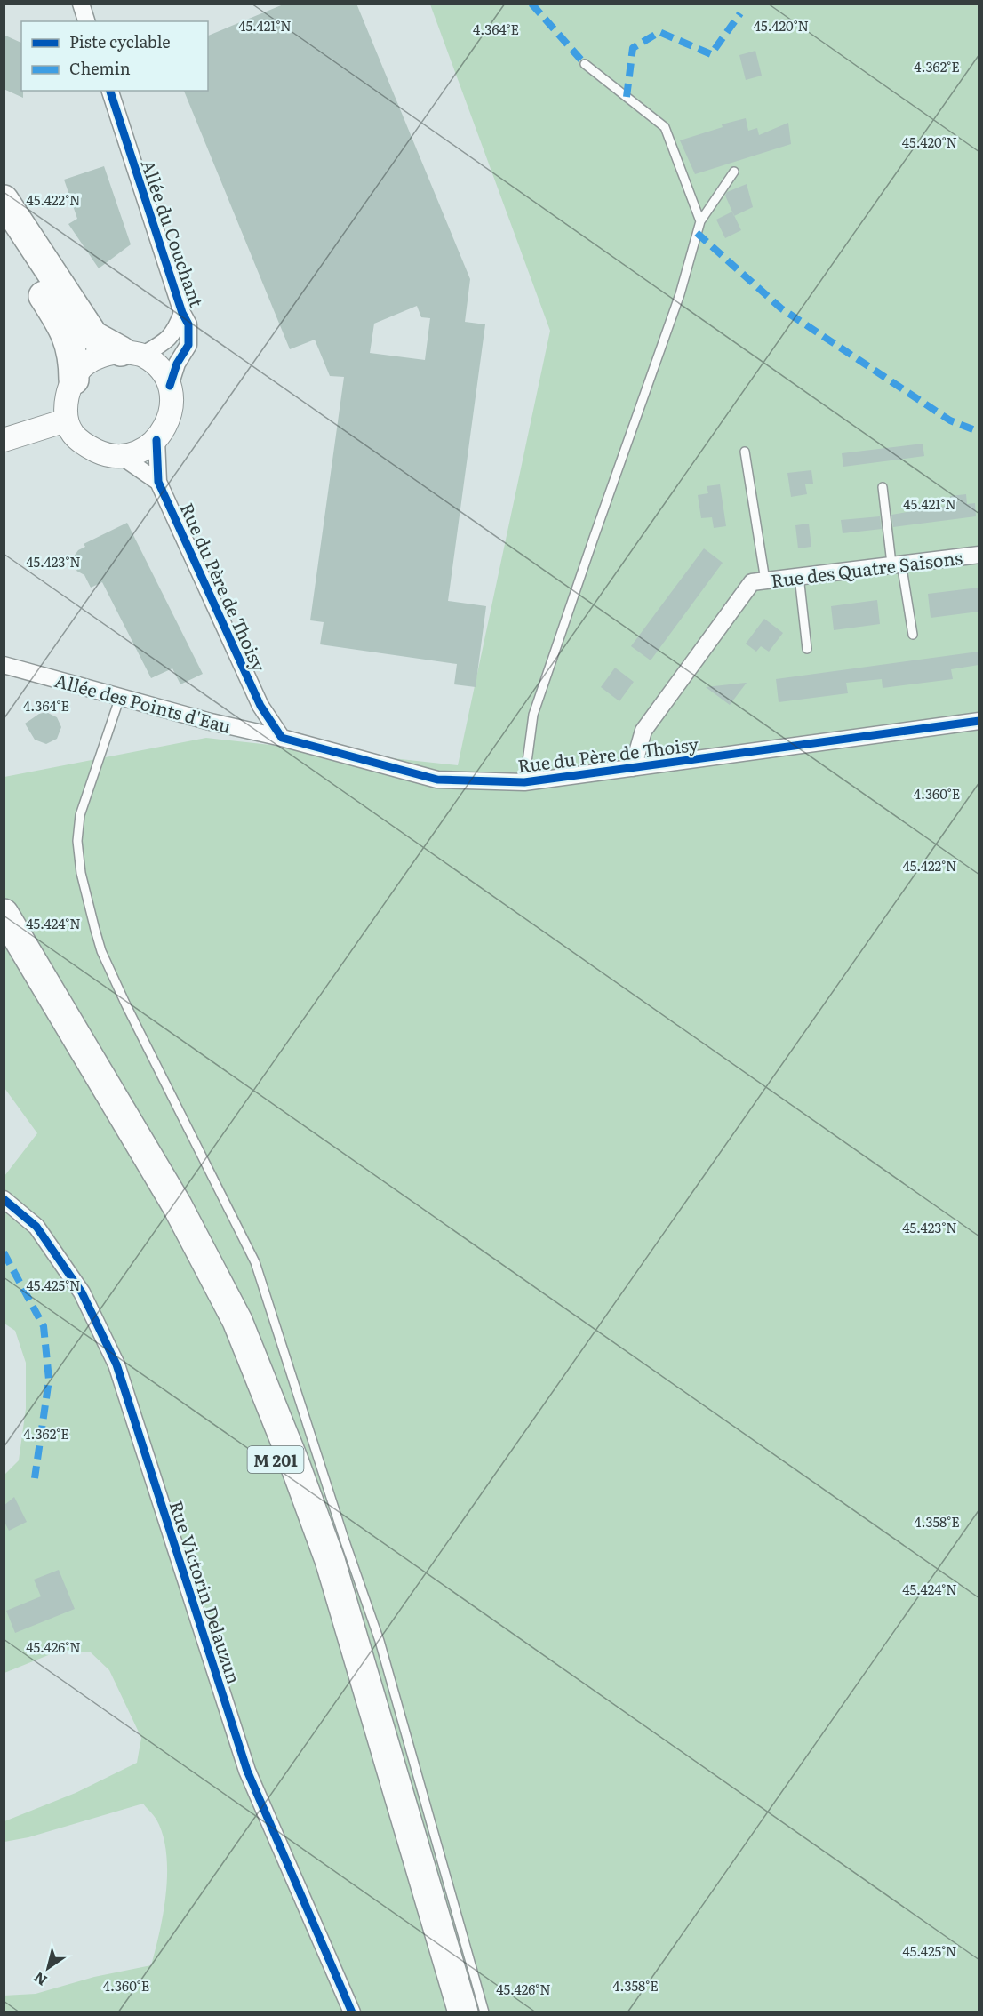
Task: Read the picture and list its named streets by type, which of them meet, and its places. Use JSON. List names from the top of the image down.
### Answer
{
  "streets": {
    "highway": ["M 201"],
    "street": [
      "Allée du Couchant",
      "Rue des Quatre Saisons",
      "Rue du Père de Thoisy",
      "Allée des Points d'Eau",
      "Rue Victorin Delauzun"
    ]
  },
  "crossings": [
    ["Allée du Couchant", "Rue du Père de Thoisy"],
    ["Rue des Quatre Saisons", "Rue du Père de Thoisy"],
    ["Rue du Père de Thoisy", "Allée des Points d'Eau"]
  ],
  "legend": ["Piste cyclable", "Chemin"],
  "north": "bottom left",
  "coordinates": [
    "45.421°N",
    "45.420°N",
    "4.364°E",
    "4.362°E",
    "45.422°N",
    "45.423°N",
    "4.360°E",
    "45.424°N",
    "45.425°N",
    "4.358°E",
    "45.426°N"
  ]
}
